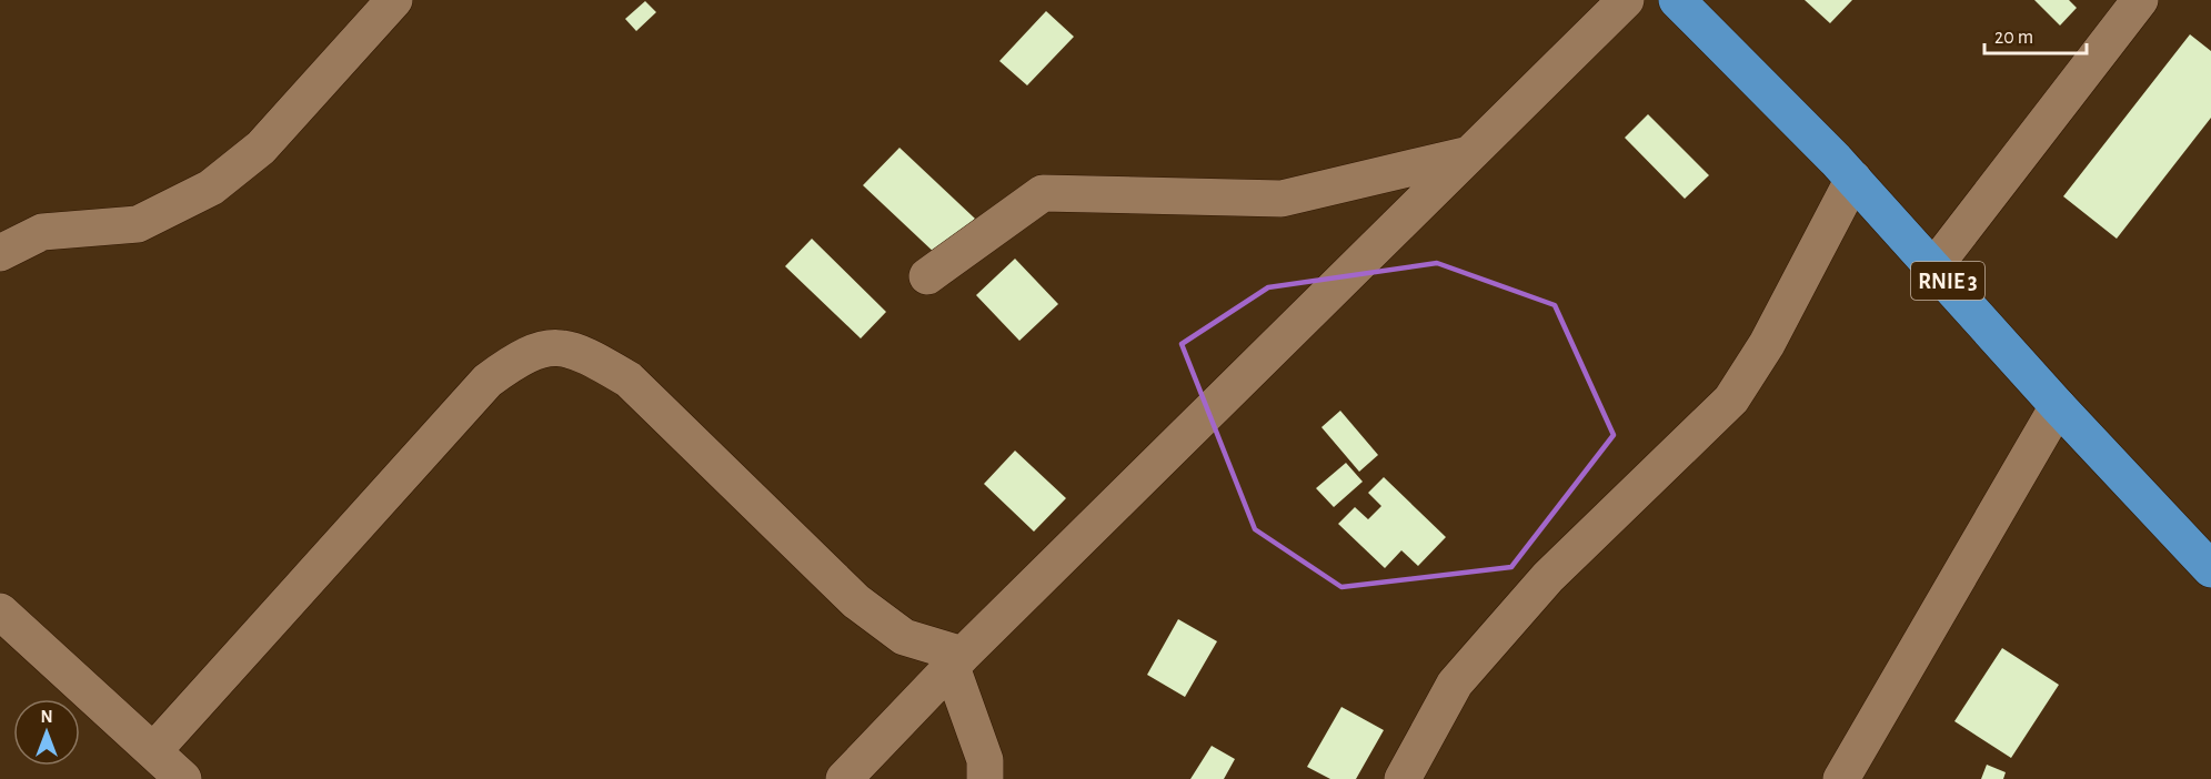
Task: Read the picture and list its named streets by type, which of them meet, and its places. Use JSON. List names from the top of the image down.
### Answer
{
  "streets": {
    "highway": ["RNIE 3"]
  },
  "scale_bar": "20 m",
  "north": "top"
}
